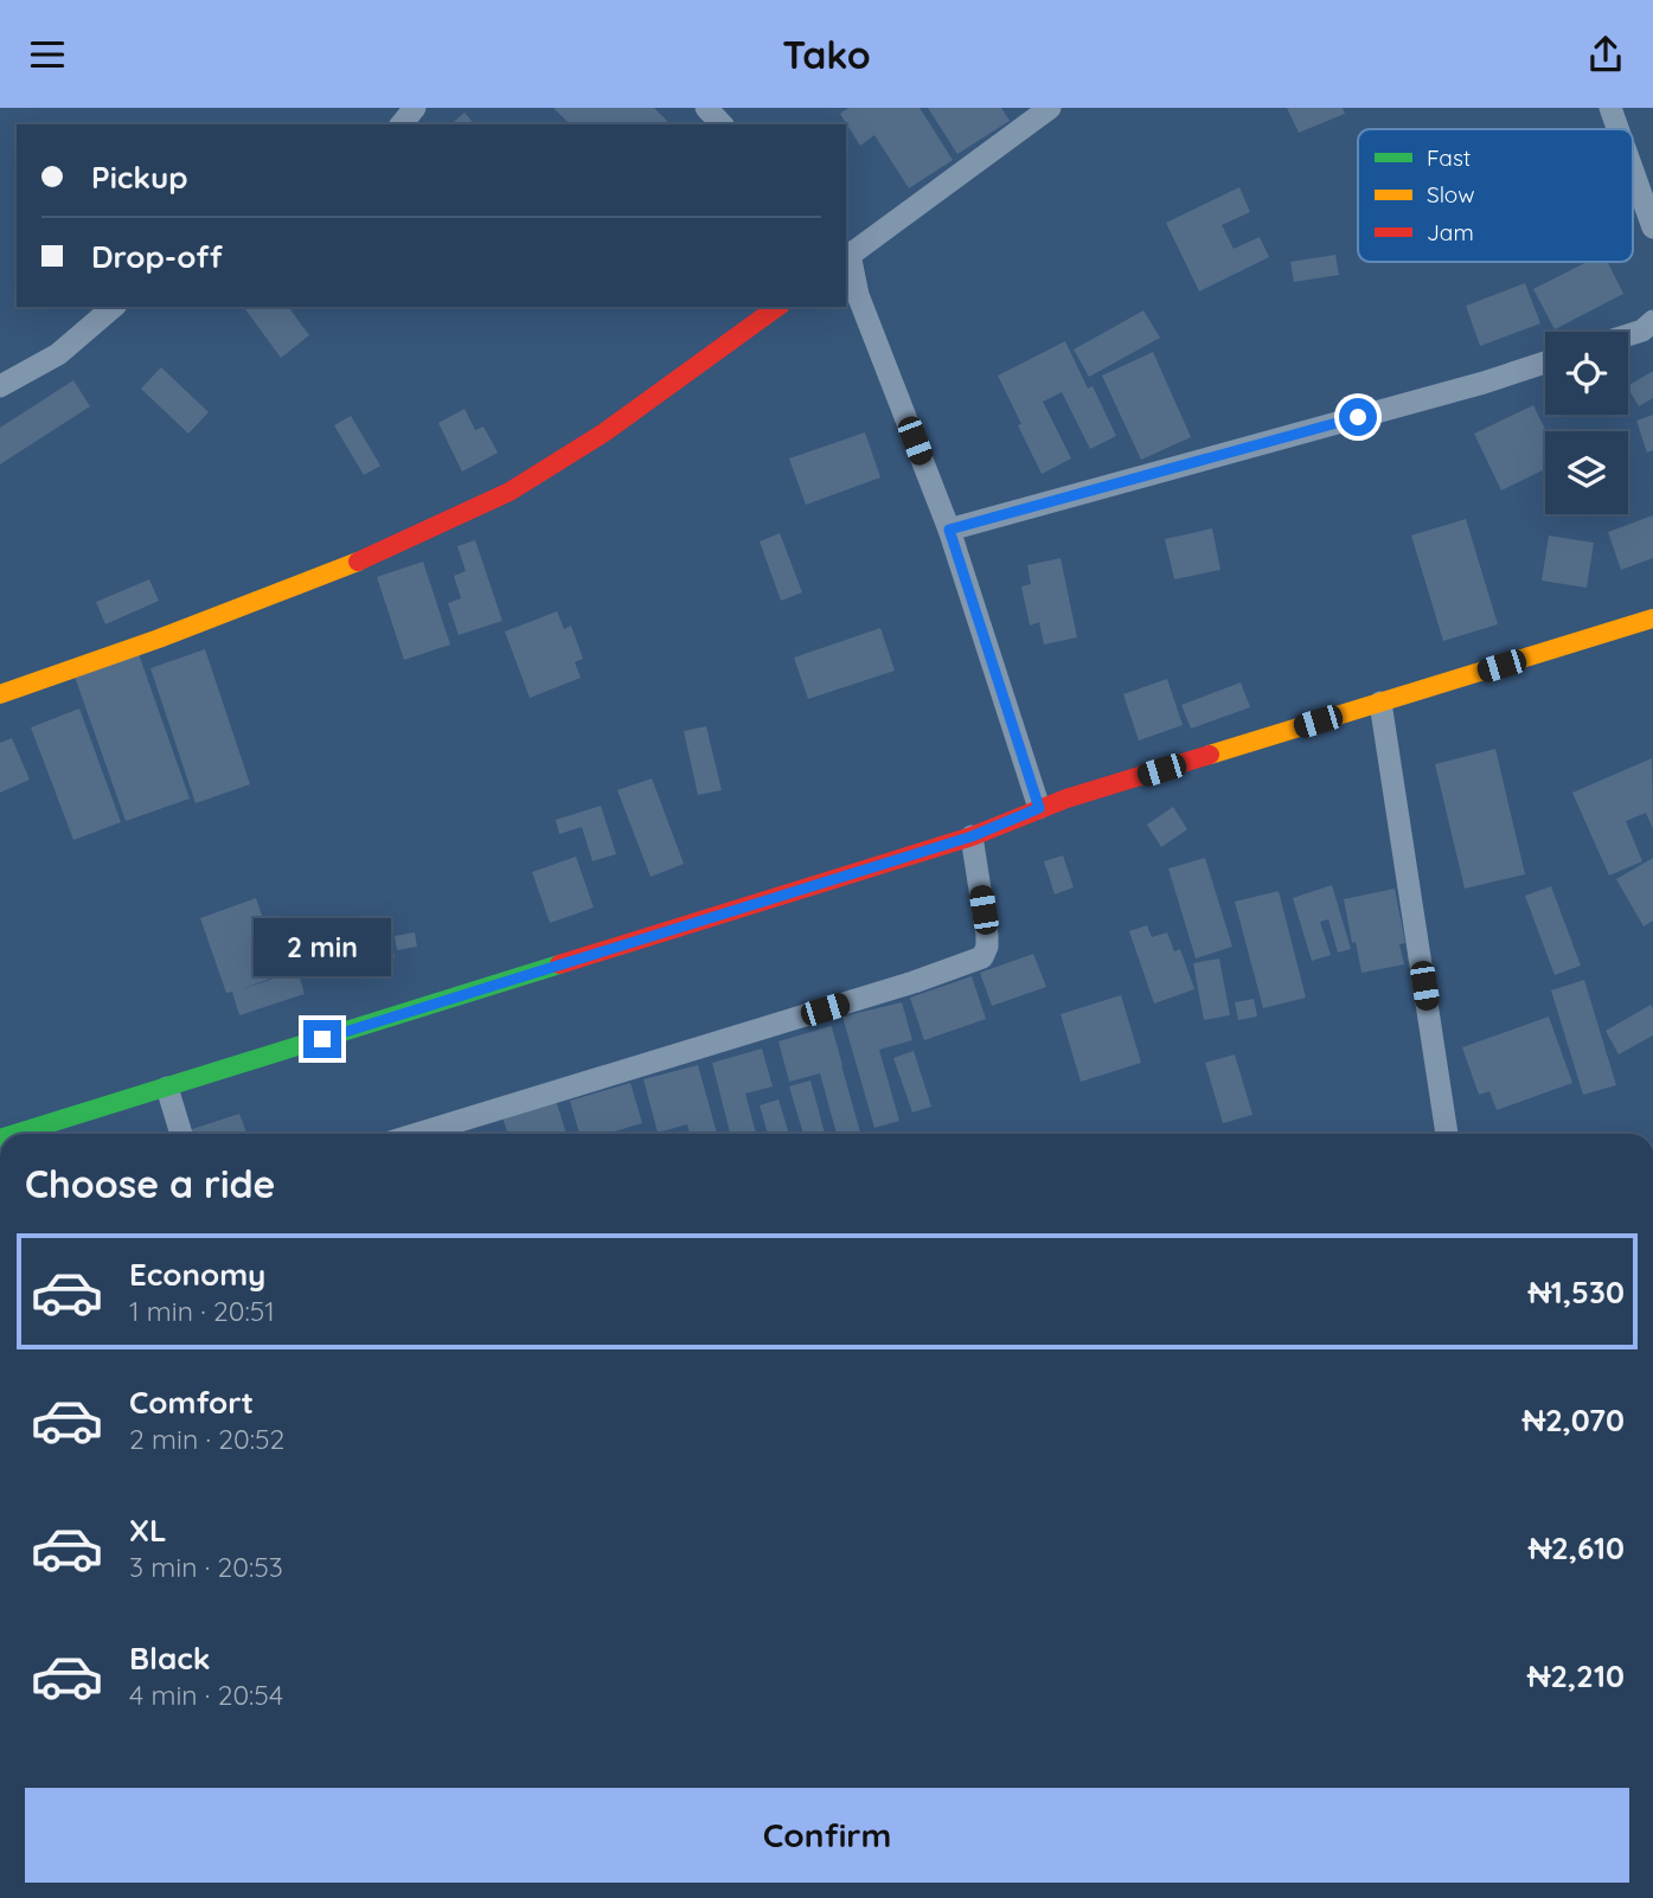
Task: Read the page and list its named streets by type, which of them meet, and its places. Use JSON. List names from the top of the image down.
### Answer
{
  "legend": ["Fast", "Slow", "Jam"],
  "page": {
    "header": "Tako",
    "banner": ["Pickup", "Drop-off"],
    "bubble": "2 min",
    "heading": "Choose a ride",
    "list": [
      {
        "name": "Economy",
        "note": "1 min · 20:51",
        "value": "₦1,530"
      },
      {
        "name": "Comfort",
        "note": "2 min · 20:52",
        "value": "₦2,070"
      },
      {
        "name": "XL",
        "note": "3 min · 20:53",
        "value": "₦2,610"
      },
      {
        "name": "Black",
        "note": "4 min · 20:54",
        "value": "₦2,210"
      }
    ],
    "buttons": "Confirm"
  }
}
